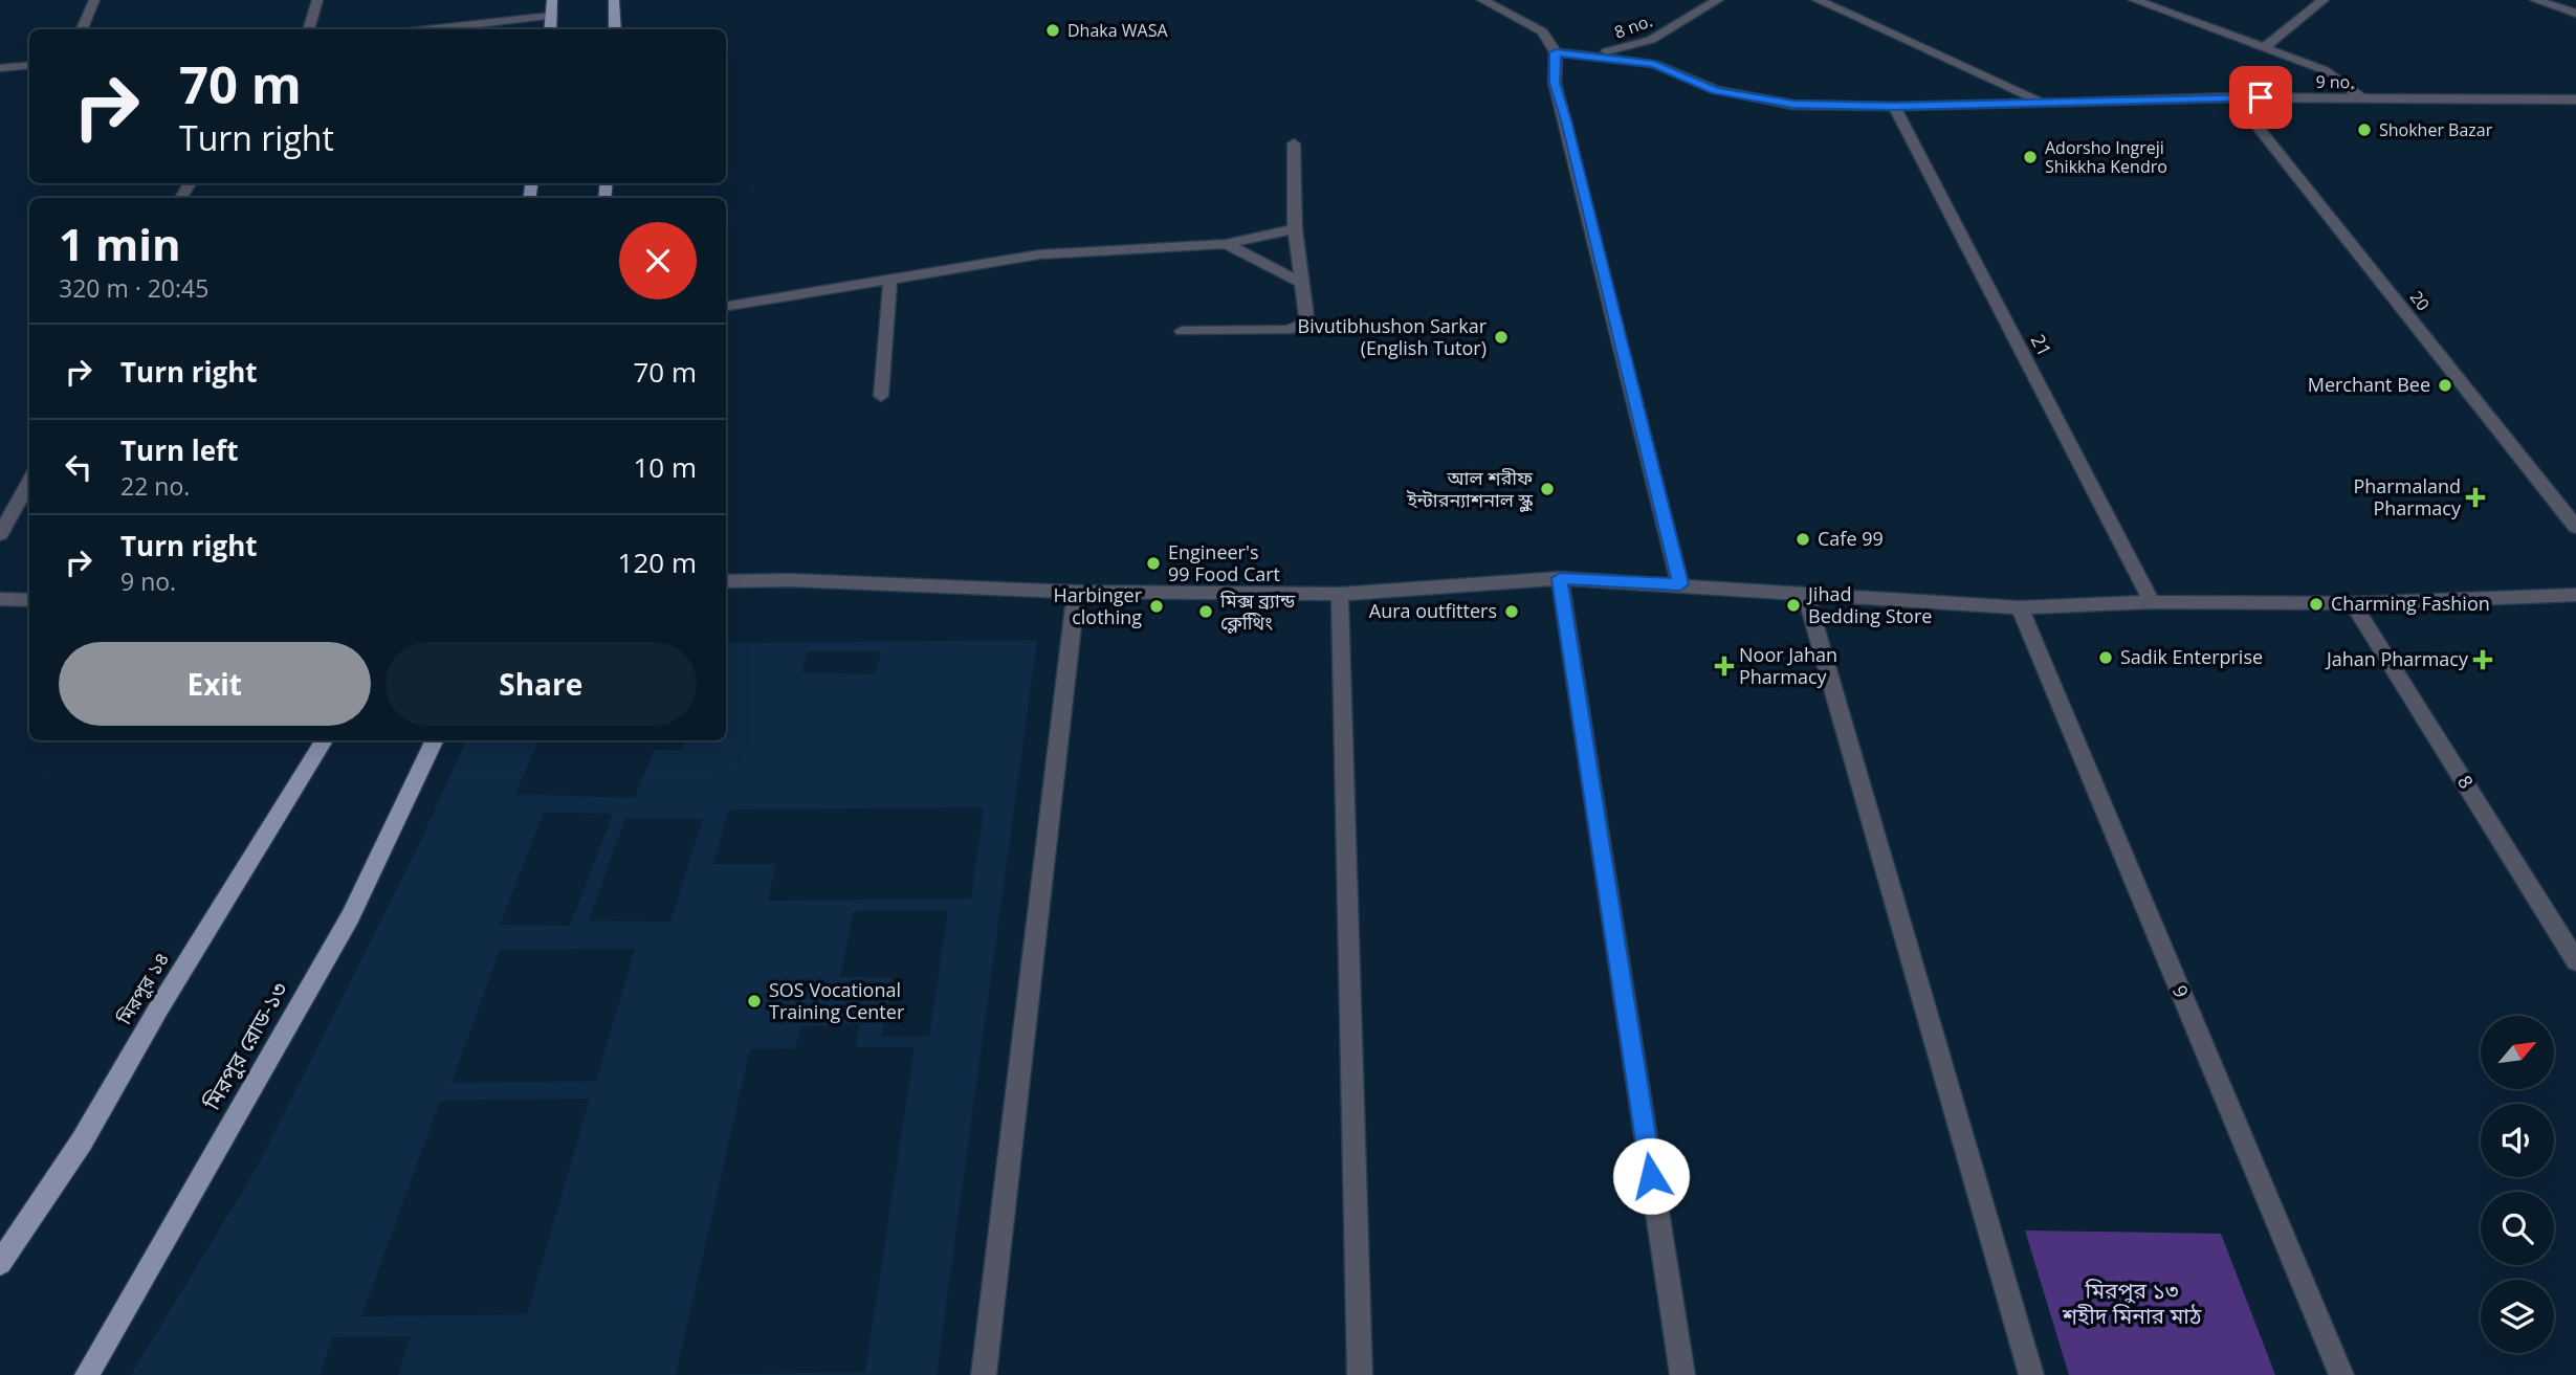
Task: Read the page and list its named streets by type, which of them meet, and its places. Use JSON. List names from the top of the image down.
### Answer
{
  "streets": {
    "main road": ["মিরপুর ১৪", "মিরপুর রোড-১৩"],
    "street": [
      "8 no.",
      "9 no.",
      "20",
      "21",
      "8",
      "9"
    ]
  },
  "crossings": [
    ["8 no.", "9 no."],
    ["9 no.", "20"],
    ["9 no.", "21"]
  ],
  "parks": ["মিরপুর ১৩ শহীদ মিনার মাঠ"],
  "places": {
    "other": [
      "Dhaka WASA",
      "Shokher Bazar",
      "Adorsho Ingreji Shikkha Kendro",
      "Bivutibhushon Sarkar (English Tutor)",
      "Merchant Bee",
      "আল শরীফ ইন্টারন্যাশনাল স্কুল",
      "Cafe 99",
      "Engineer's 99 Food Cart",
      "Charming Fashion",
      "Jihad Bedding Store",
      "Harbinger clothing",
      "মিক্স ব্র্যান্ড ক্লেথিিং",
      "Aura outfitters",
      "Sadik Enterprise",
      "SOS Vocational Training Center"
    ],
    "health": ["Pharmaland Pharmacy", "Jahan Pharmacy", "Noor Jahan Pharmacy"]
  },
  "north": "top right",
  "page": {
    "turn": ["70 m", "Turn right"],
    "heading": ["1 min", "320 m · 20:45"],
    "list": [
      {
        "name": "Turn right",
        "value": "70 m"
      },
      {
        "name": "Turn left",
        "note": "22 no.",
        "value": "10 m"
      },
      {
        "name": "Turn right",
        "note": "9 no.",
        "value": "120 m"
      }
    ],
    "buttons": ["Exit", "Share"]
  }
}
